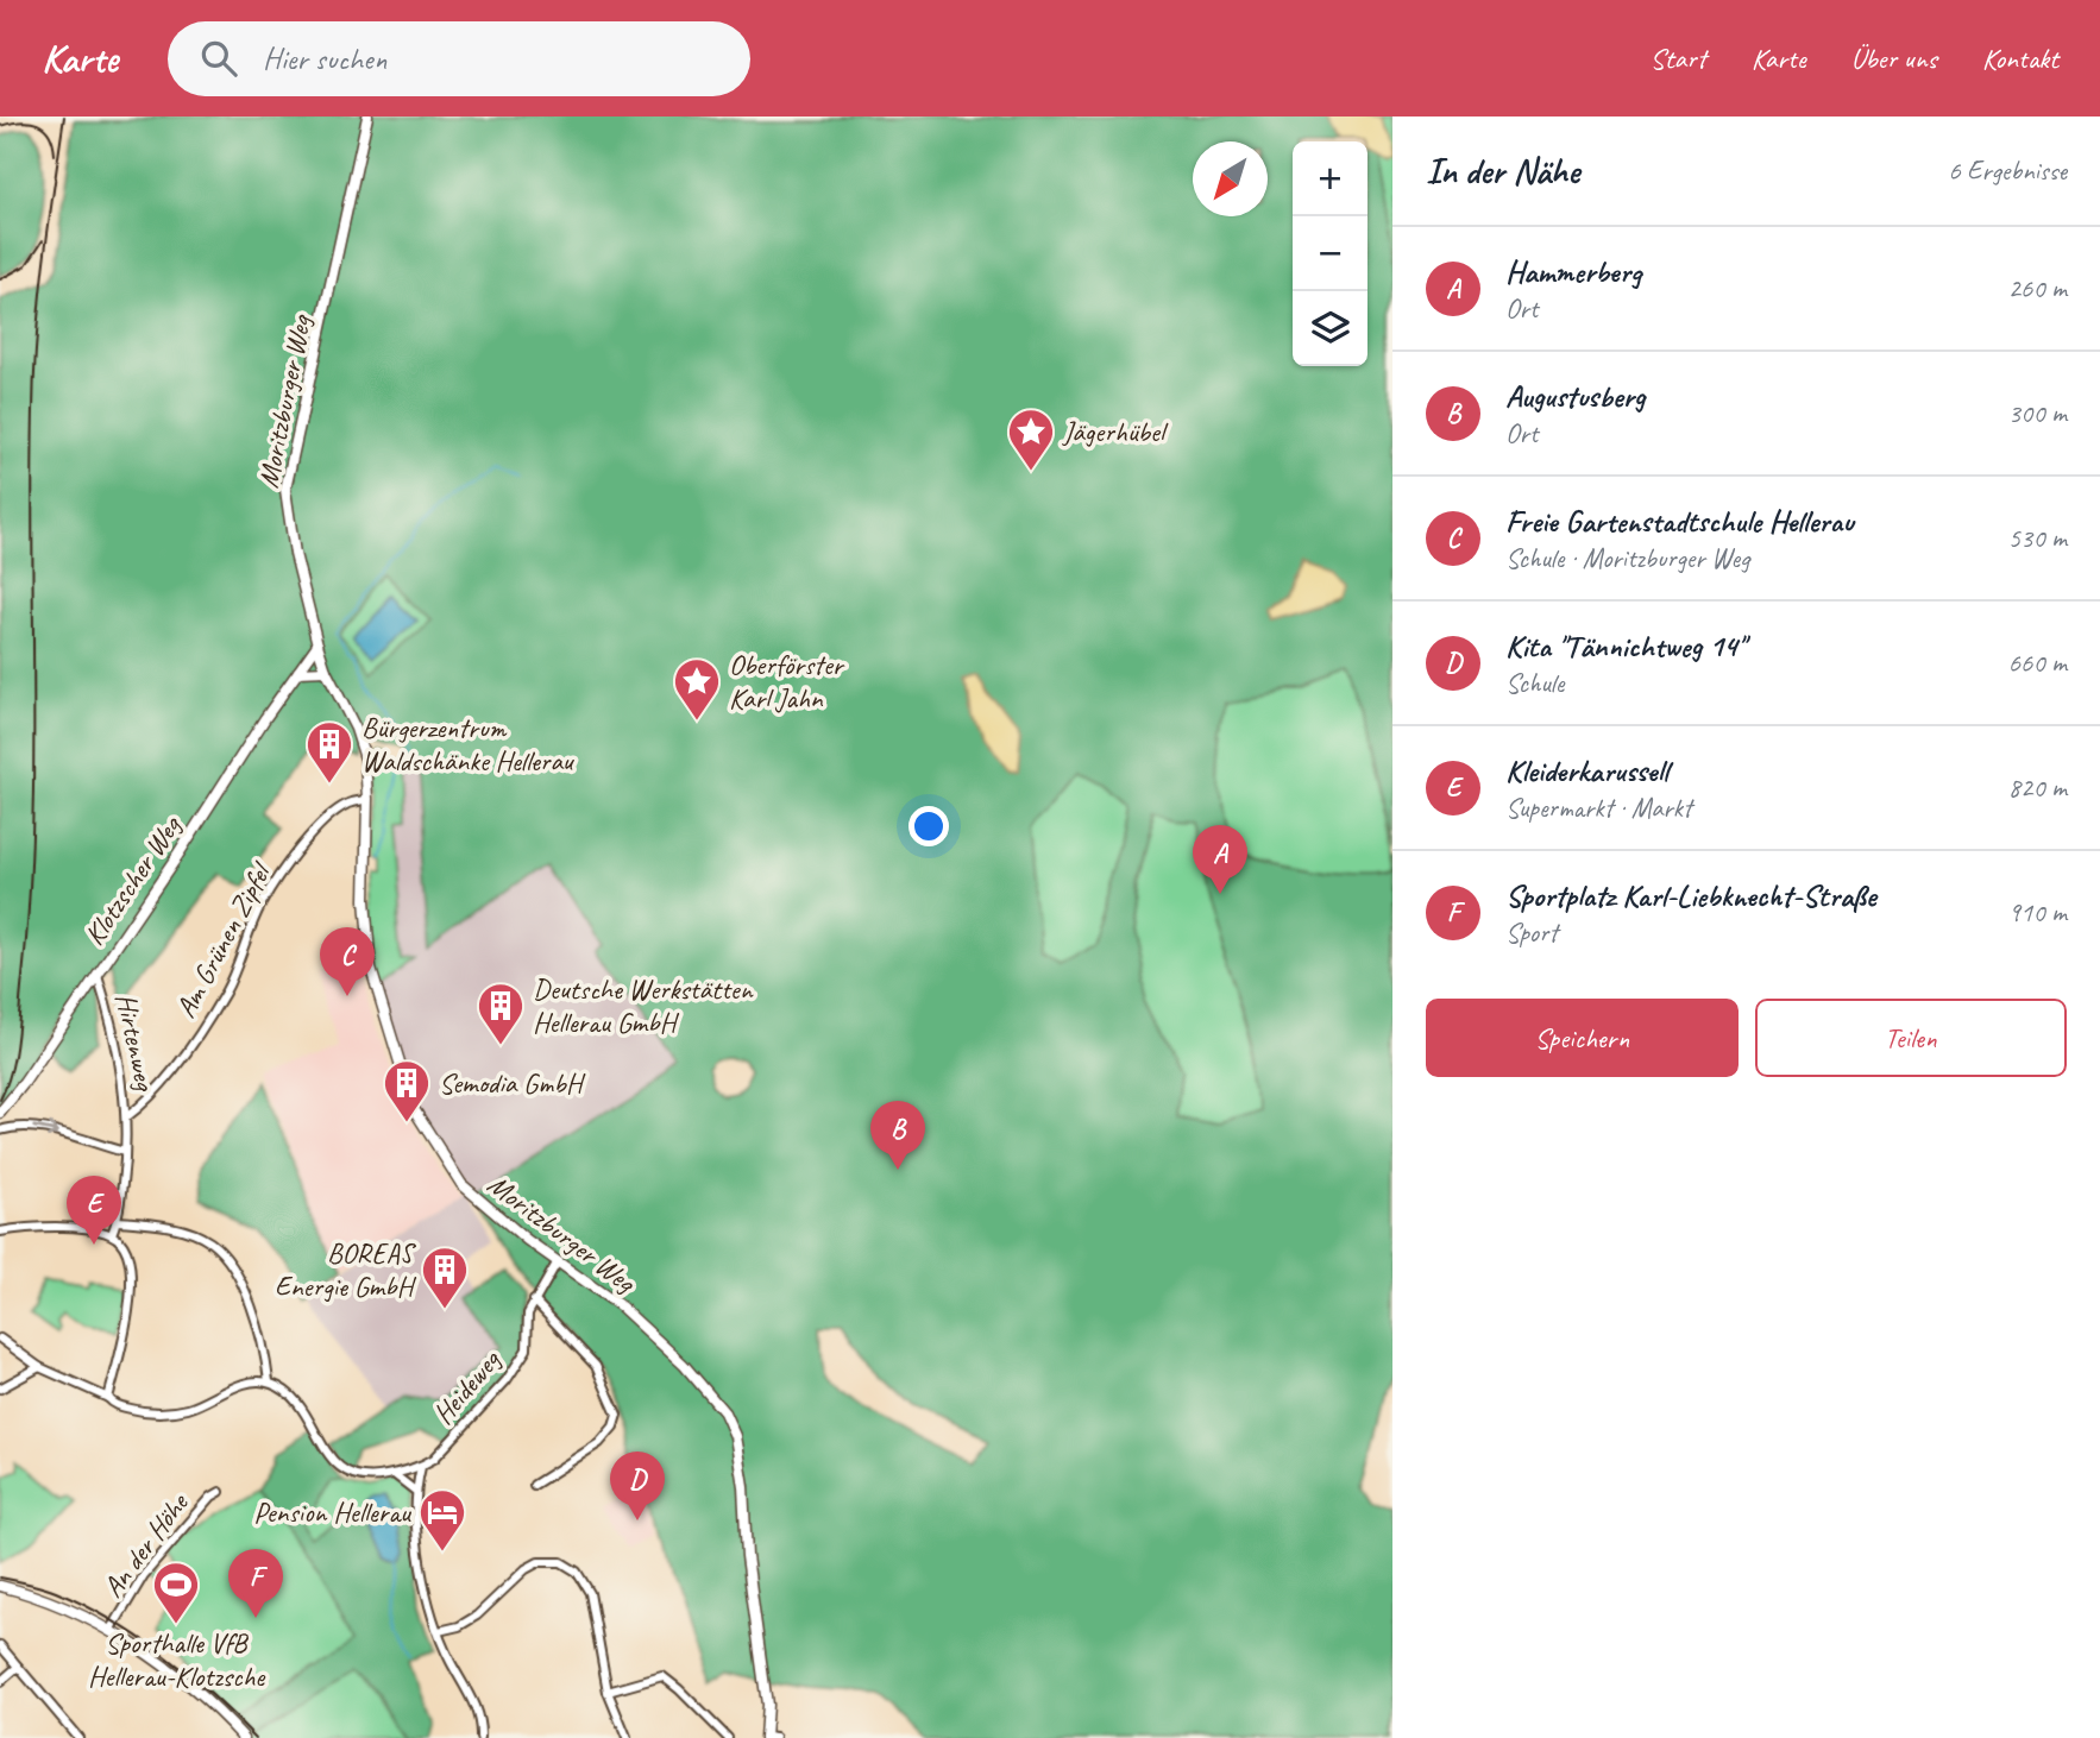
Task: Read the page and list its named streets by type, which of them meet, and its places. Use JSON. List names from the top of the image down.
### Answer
{
  "streets": {
    "street": [
      "Moritzburger Weg",
      "Klotzscher Weg",
      "Am Grünen Zipfel",
      "Hirtenweg",
      "Heideweg",
      "An der Höhe"
    ]
  },
  "crossings": [
    ["Moritzburger Weg", "Klotzscher Weg"],
    ["Moritzburger Weg", "Am Grünen Zipfel"],
    ["Moritzburger Weg", "Heideweg"],
    ["Klotzscher Weg", "Hirtenweg"],
    ["Am Grünen Zipfel", "Hirtenweg"]
  ],
  "places": {
    "place": ["Jägerhübel", "Oberförster Karl Jahn"],
    "building": [
      "Bürgerzentrum Waldschänke Hellerau",
      "Deutsche Werkstätten Hellerau GmbH",
      "Semodia GmbH",
      "BOREAS Energie GmbH"
    ],
    "hotel": ["Pension Hellerau"],
    "sports": ["Sporthalle VfB Hellerau-Klotzsche"]
  },
  "north": "bottom left",
  "page": {
    "header": "Karte",
    "search": "Hier suchen",
    "nav": [
      "Start",
      "Karte",
      "Über uns",
      "Kontakt"
    ],
    "heading": ["In der Nähe", "6 Ergebnisse"],
    "map_buttons": ["+", "−"],
    "list": [
      {
        "mark": "A",
        "name": "Hammerberg",
        "note": "Ort",
        "value": "260 m"
      },
      {
        "mark": "B",
        "name": "Augustusberg",
        "note": "Ort",
        "value": "300 m"
      },
      {
        "mark": "C",
        "name": "Freie Gartenstadtschule Hellerau",
        "note": "Schule · Moritzburger Weg",
        "value": "530 m"
      },
      {
        "mark": "D",
        "name": "Kita \"Tännichtweg 14\"",
        "note": "Schule",
        "value": "660 m"
      },
      {
        "mark": "E",
        "name": "Kleiderkarussell",
        "note": "Supermarkt · Markt",
        "value": "820 m"
      },
      {
        "mark": "F",
        "name": "Sportplatz Karl-Liebknecht-Straße",
        "note": "Sport",
        "value": "910 m"
      }
    ],
    "pins": [
      "A",
      "C",
      "B",
      "E",
      "D",
      "F"
    ],
    "buttons": ["Speichern", "Teilen"]
  }
}
